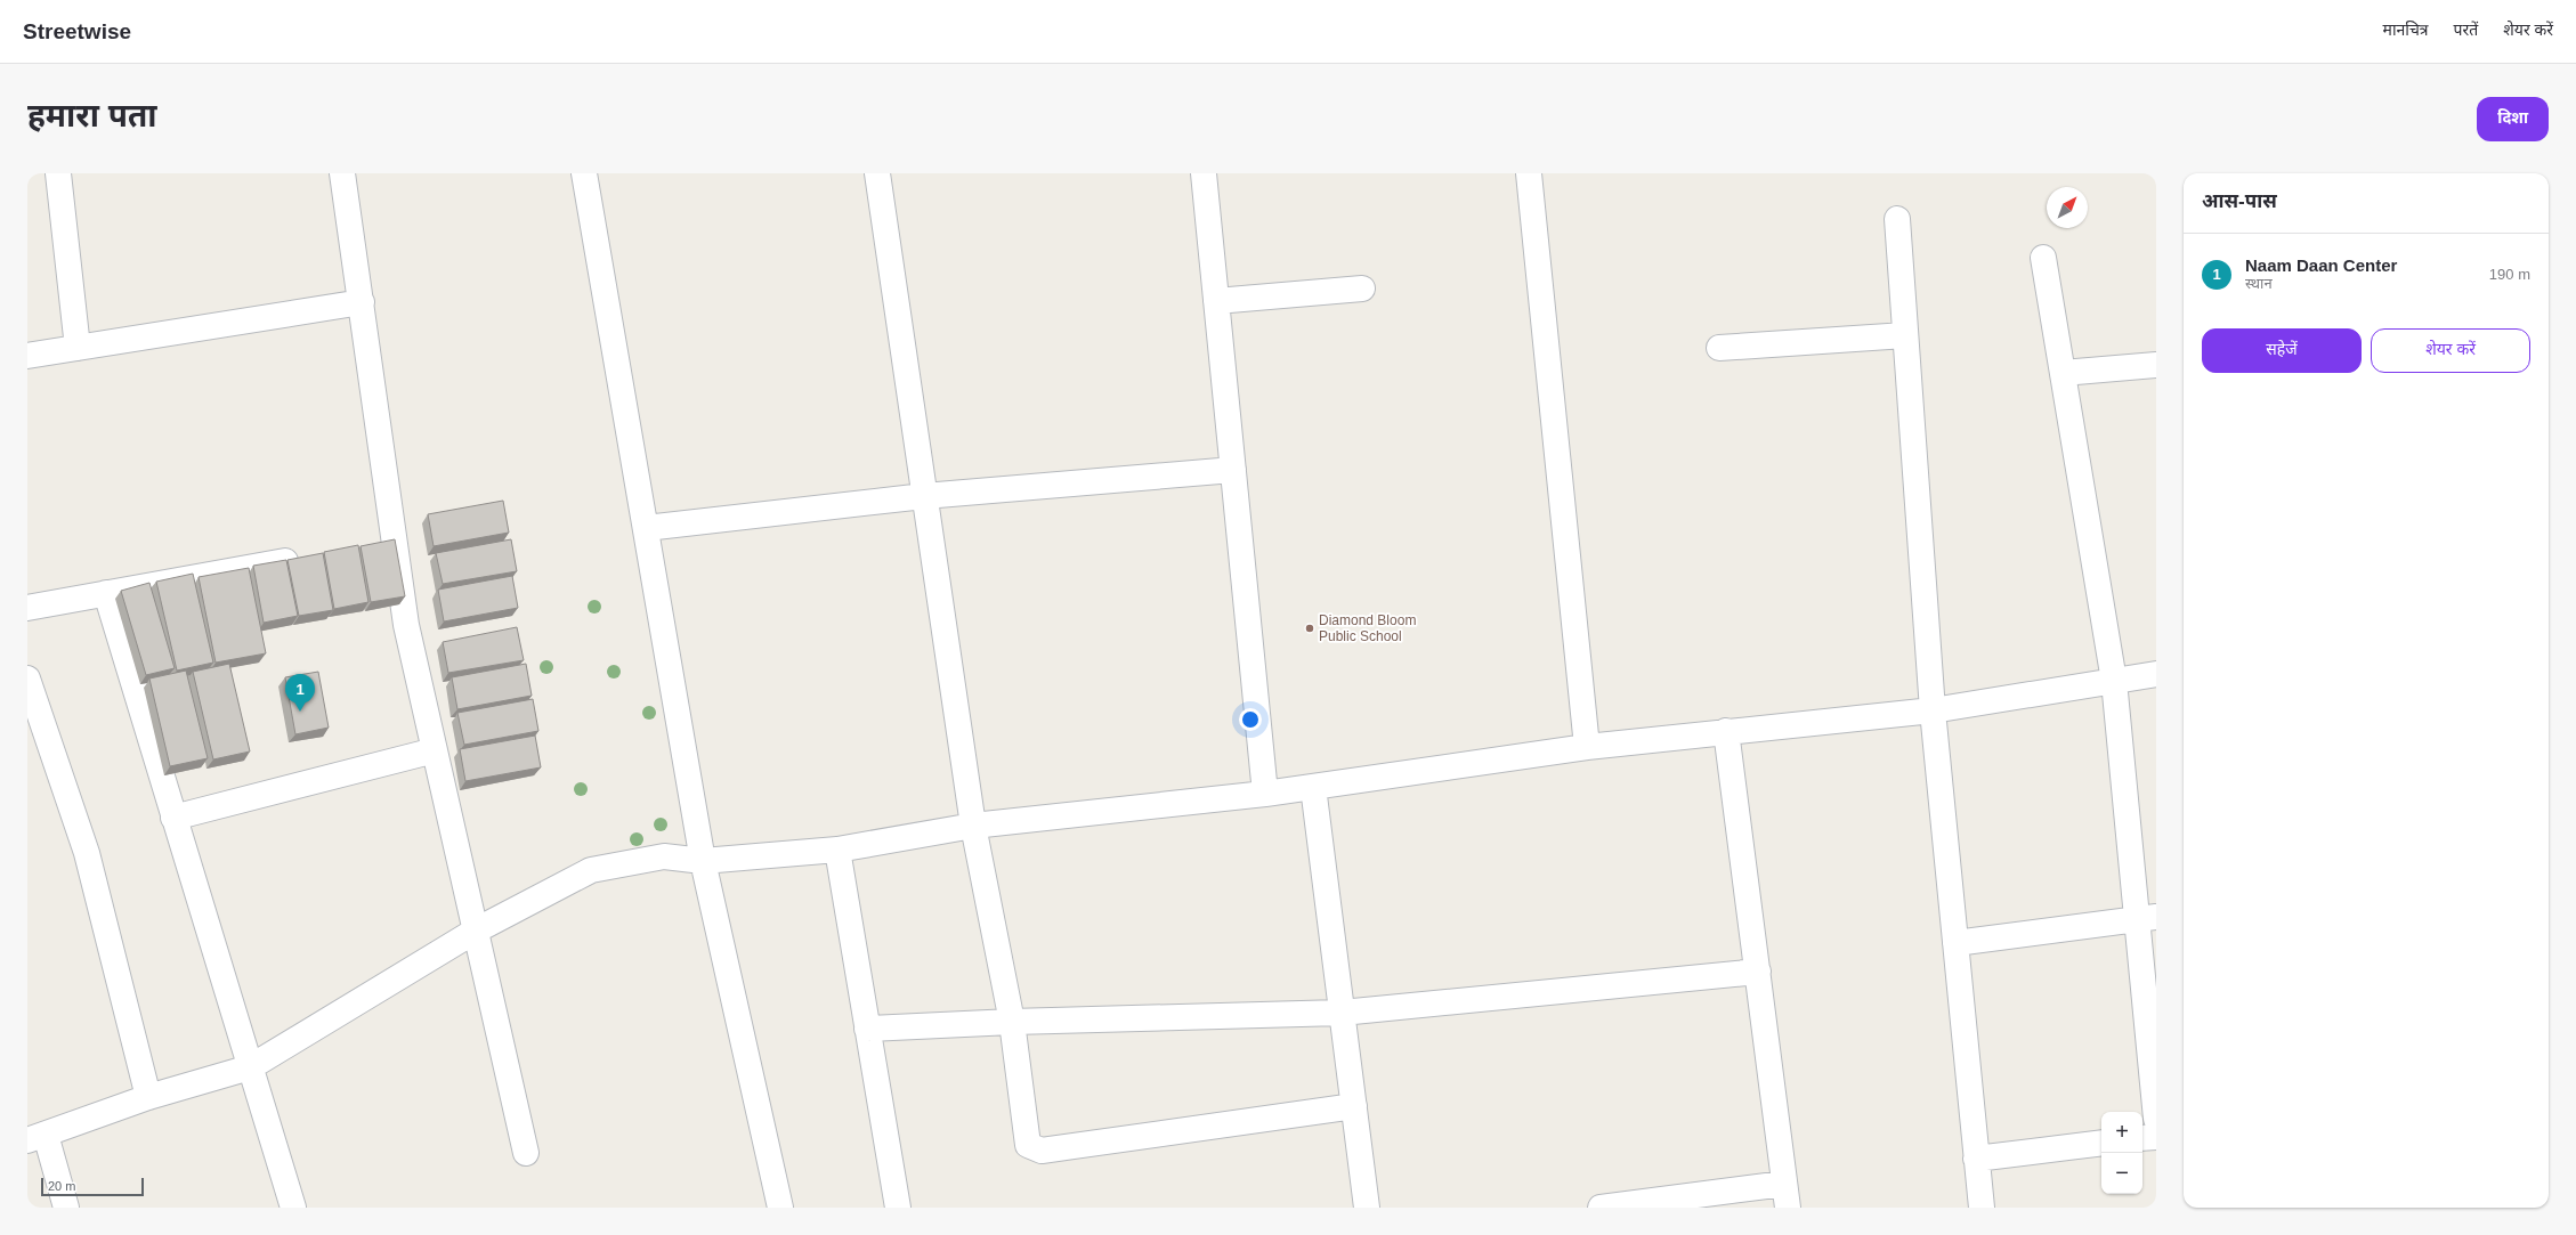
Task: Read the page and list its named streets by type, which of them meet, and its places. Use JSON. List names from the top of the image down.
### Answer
{
  "places": ["Diamond Bloom Public School"],
  "scale_bar": "20 m",
  "north": "top right",
  "page": {
    "header": "Streetwise",
    "nav": ["मानचित्र", "परतें", "शेयर करें"],
    "buttons": [
      "दिशा",
      ["सहेजें", "शेयर करें"]
    ],
    "title": "हमारा पता",
    "heading": "आस-पास",
    "list": [
      {
        "mark": "1",
        "name": "Naam Daan Center",
        "note": "स्थान",
        "value": "190 m"
      }
    ],
    "pins": "1",
    "map_buttons": ["+", "−"],
    "scale": "20 m"
  }
}
